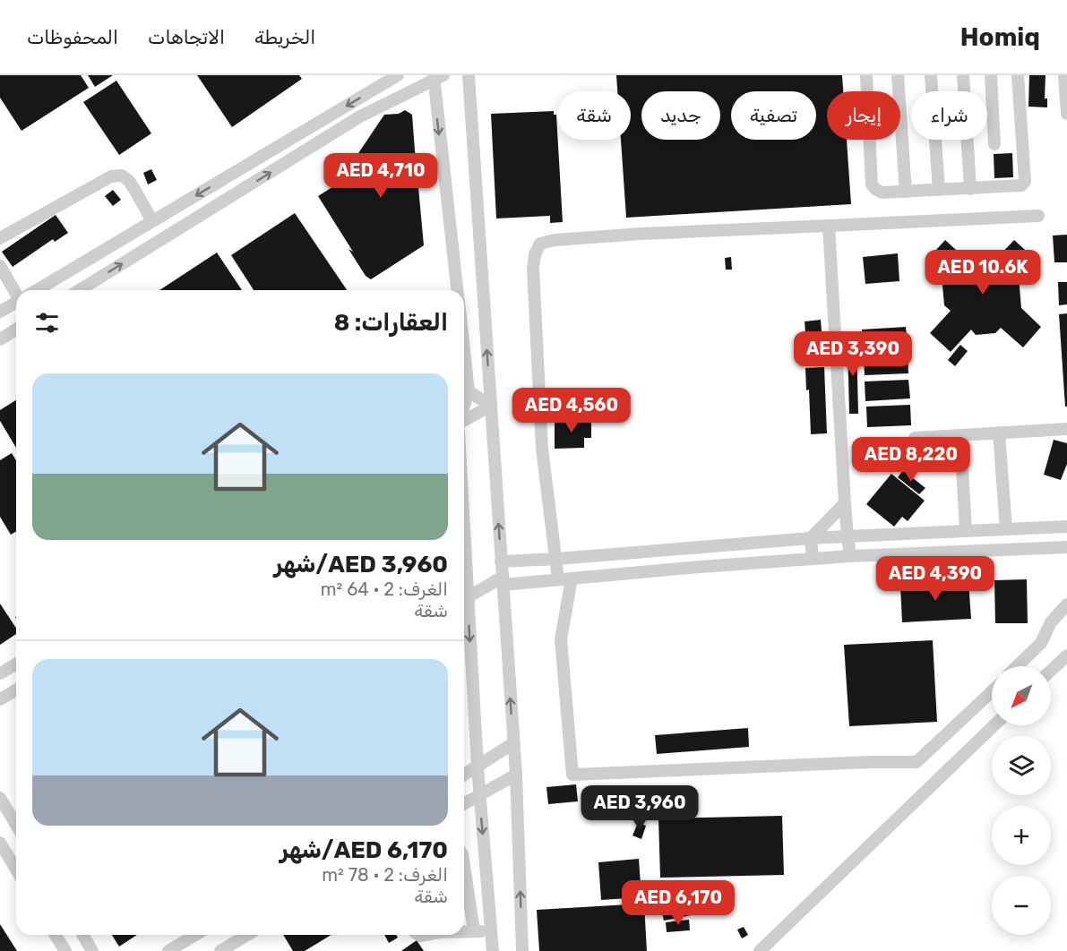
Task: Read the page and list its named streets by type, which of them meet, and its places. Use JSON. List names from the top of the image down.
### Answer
{
  "north": "bottom left",
  "page": {
    "header": "Homiq",
    "nav": ["الخريطة", "الاتجاهات", "المحفوظات"],
    "chip": [
      "شراء",
      "إيجار",
      "تصفية",
      "جديد",
      "شقة"
    ],
    "price": [
      "AED 4,710",
      "AED 10.6K",
      "AED 3,390",
      "AED 4,560",
      "AED 8,220",
      "AED 4,390",
      "AED 3,960",
      "AED 6,170"
    ],
    "heading": "العقارات: 8",
    "list": [
      {
        "name": "AED 3,960/شهر",
        "note": "الغرف: 2 · 64 m² · شقة"
      },
      {
        "name": "AED 6,170/شهر",
        "note": "الغرف: 2 · 78 m² · شقة"
      }
    ],
    "map_buttons": ["+", "−"]
  }
}
